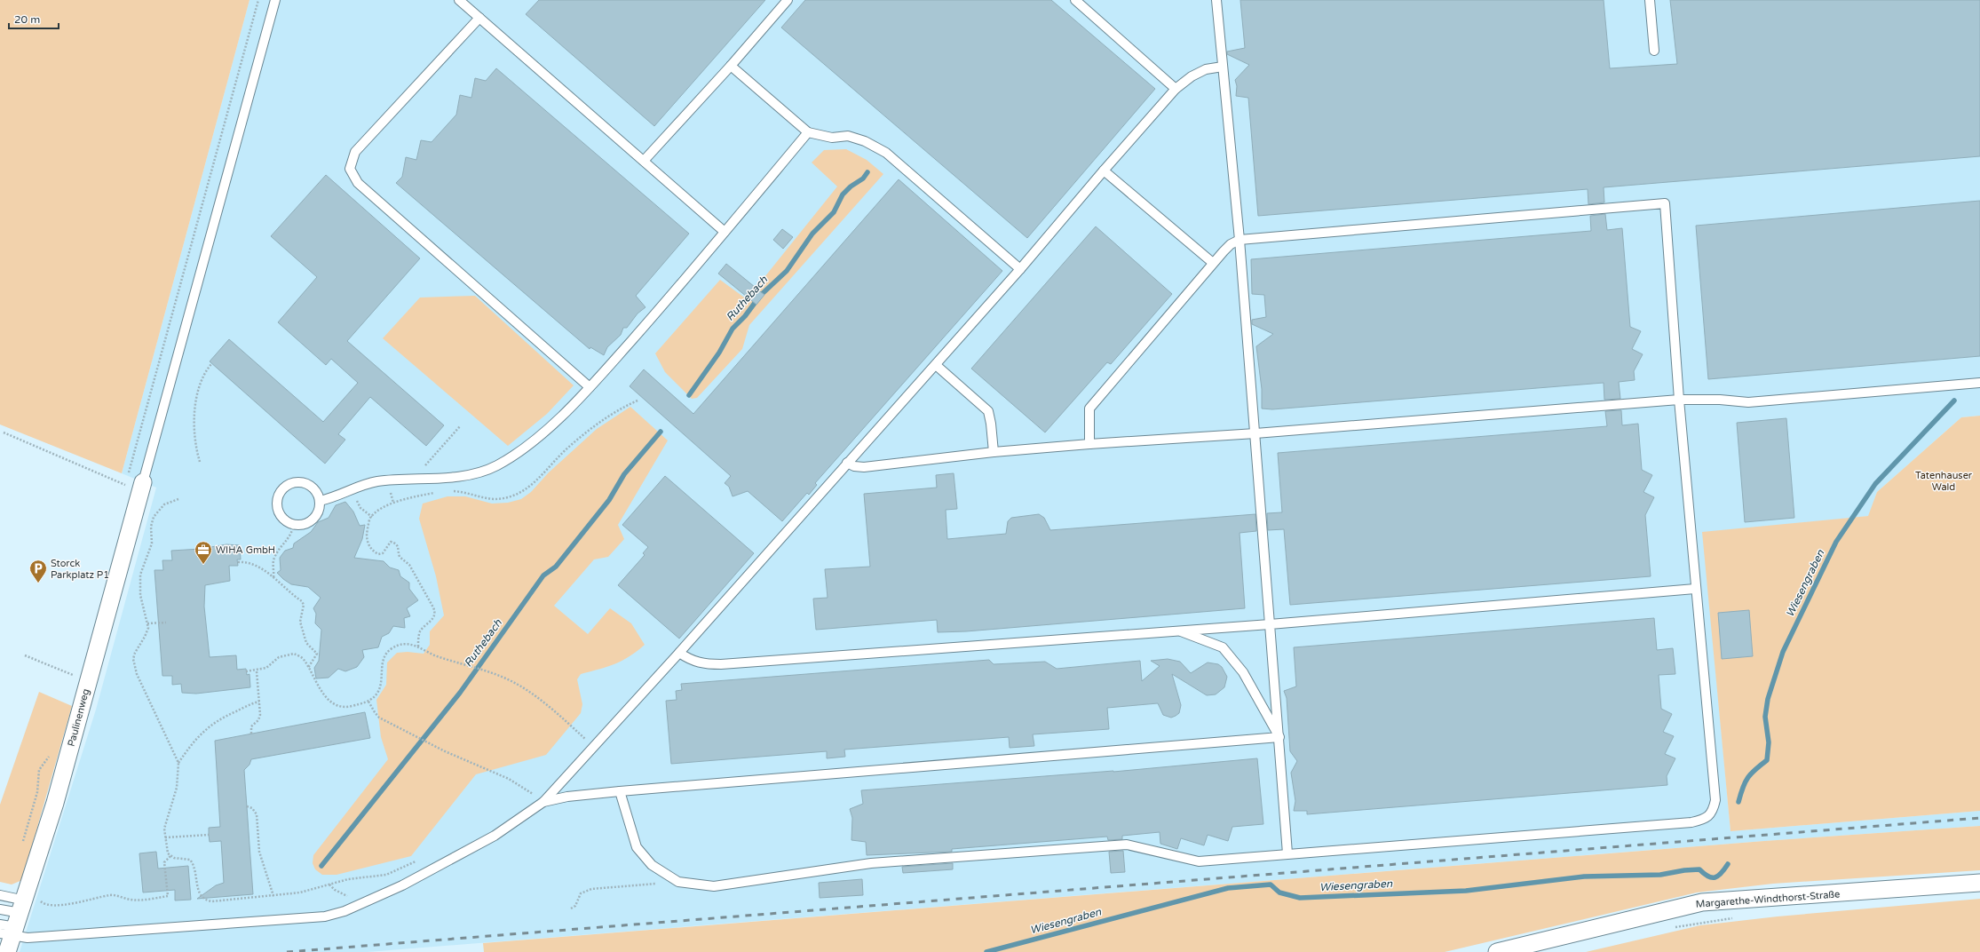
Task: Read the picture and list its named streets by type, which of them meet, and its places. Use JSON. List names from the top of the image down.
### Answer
{
  "streets": {
    "street": ["Paulinenweg", "Margarethe-Windthorst-Straße"]
  },
  "water": ["Ruthebach", "Wiesengraben"],
  "parks": ["Tatenhauser Wald"],
  "places": {
    "office": ["WIHA GmbH"],
    "parking": ["Storck Parkplatz P1"]
  },
  "scale_bar": "20 m"
}
